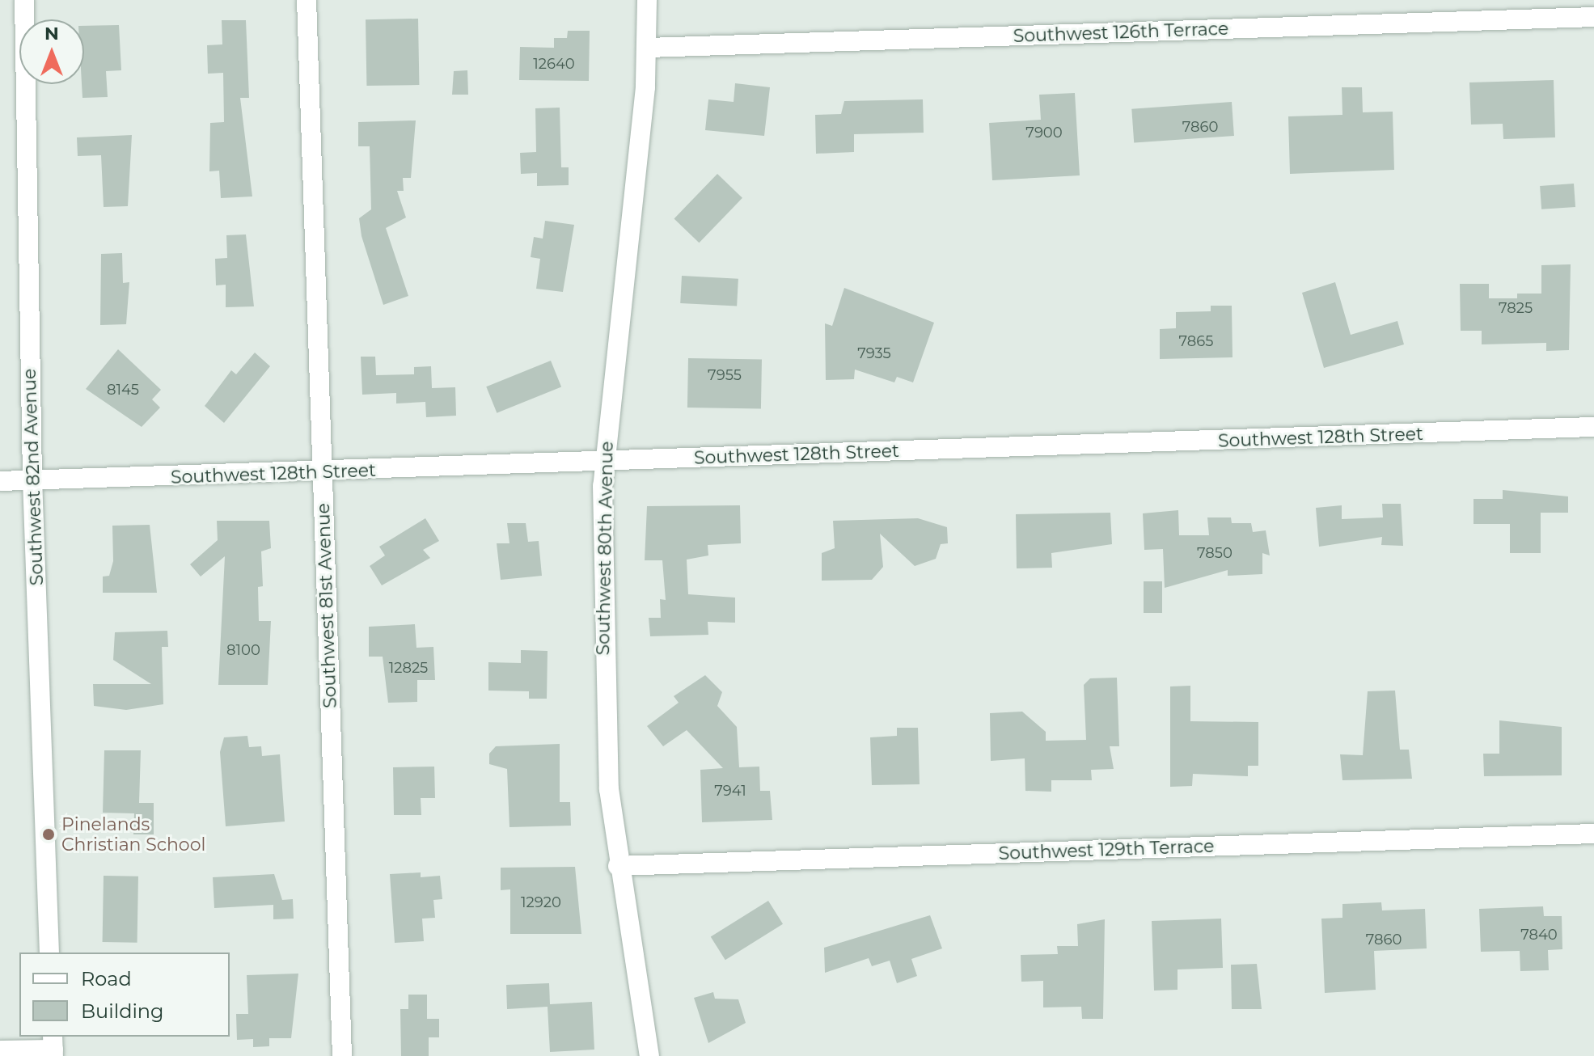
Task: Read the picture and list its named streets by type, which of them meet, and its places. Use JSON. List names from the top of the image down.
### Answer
{
  "streets": {
    "street": [
      "Southwest 126th Terrace",
      "Southwest 128th Street",
      "Southwest 82nd Avenue",
      "Southwest 80th Avenue",
      "Southwest 81st Avenue",
      "Southwest 129th Terrace"
    ]
  },
  "crossings": [
    ["Southwest 126th Terrace", "Southwest 80th Avenue"],
    ["Southwest 128th Street", "Southwest 82nd Avenue"],
    ["Southwest 128th Street", "Southwest 80th Avenue"],
    ["Southwest 128th Street", "Southwest 81st Avenue"],
    ["Southwest 80th Avenue", "Southwest 129th Terrace"]
  ],
  "places": ["Pinelands Christian School"],
  "house_numbers": [
    "12640",
    "7860",
    "7900",
    "7825",
    "7865",
    "7935",
    "7955",
    "8145",
    "7850",
    "8100",
    "12825",
    "7941",
    "12920",
    "7840",
    "7860"
  ],
  "legend": ["Road", "Building"],
  "north": "top"
}
